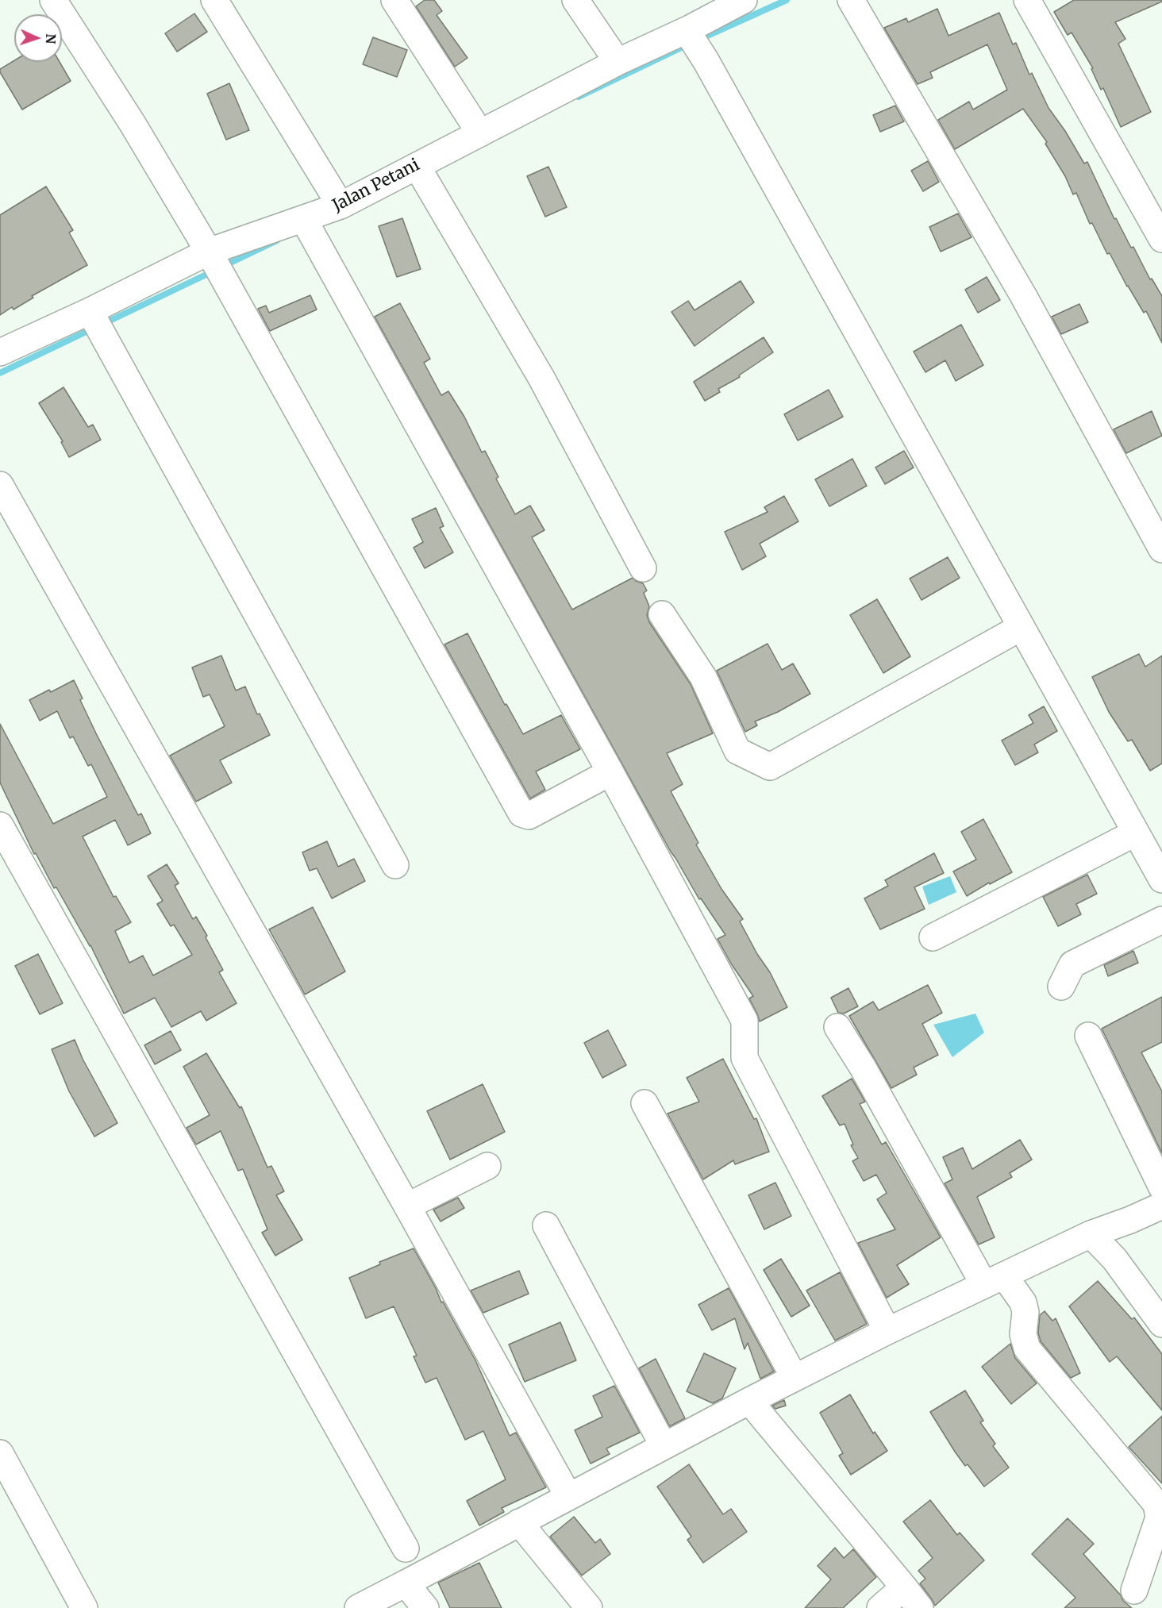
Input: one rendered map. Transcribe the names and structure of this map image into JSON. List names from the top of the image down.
{
  "streets": {
    "street": ["Jalan Petani"]
  },
  "north": "right"
}
